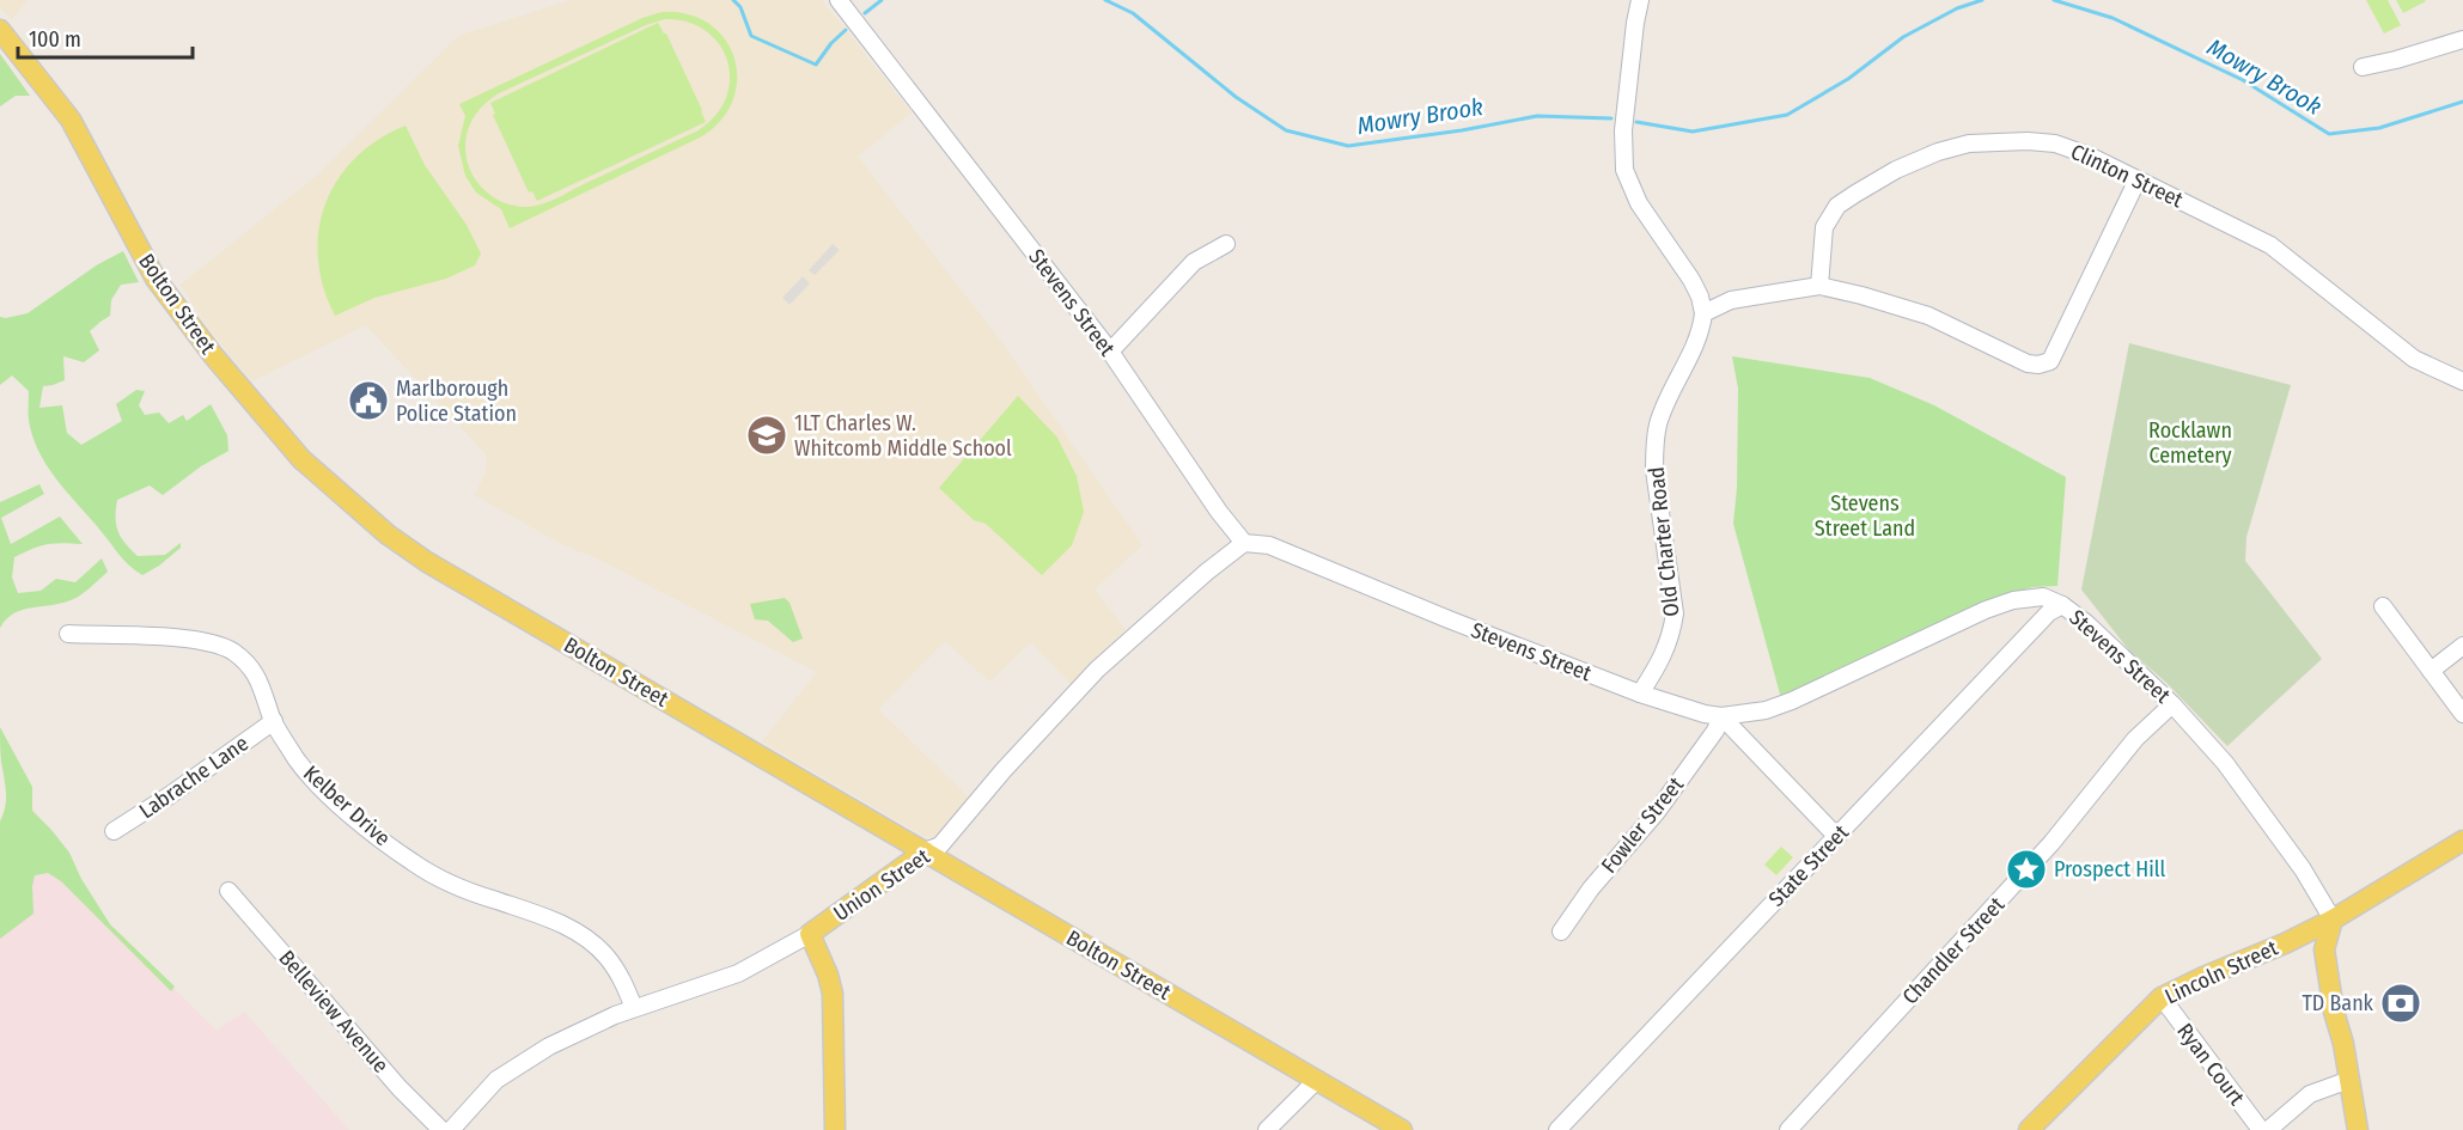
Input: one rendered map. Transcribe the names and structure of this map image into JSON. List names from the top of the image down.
{
  "streets": {
    "main road": ["Bolton Street", "Union Street", "Lincoln Street"],
    "street": [
      "Clinton Street",
      "Stevens Street",
      "Old Charter Road",
      "Labrache Lane",
      "Kelber Drive",
      "Fowler Street",
      "State Street",
      "Chandler Street",
      "Belleview Avenue",
      "Ryan Court"
    ]
  },
  "crossings": [
    ["Stevens Street", "Old Charter Road"],
    ["Stevens Street", "Fowler Street"],
    ["Stevens Street", "State Street"],
    ["Stevens Street", "Union Street"],
    ["Stevens Street", "Chandler Street"],
    ["Stevens Street", "Lincoln Street"],
    ["Bolton Street", "Union Street"],
    ["Labrache Lane", "Kelber Drive"],
    ["Kelber Drive", "Union Street"],
    ["Lincoln Street", "Ryan Court"]
  ],
  "water": ["Mowry Brook"],
  "parks": ["Rocklawn Cemetery", "Stevens Street Land"],
  "places": {
    "public building": ["Marlborough Police Station"],
    "school or university": ["1LT Charles W. Whitcomb Middle School"],
    "place": ["Prospect Hill"],
    "bank": ["TD Bank"]
  },
  "scale_bar": "100 m"
}
